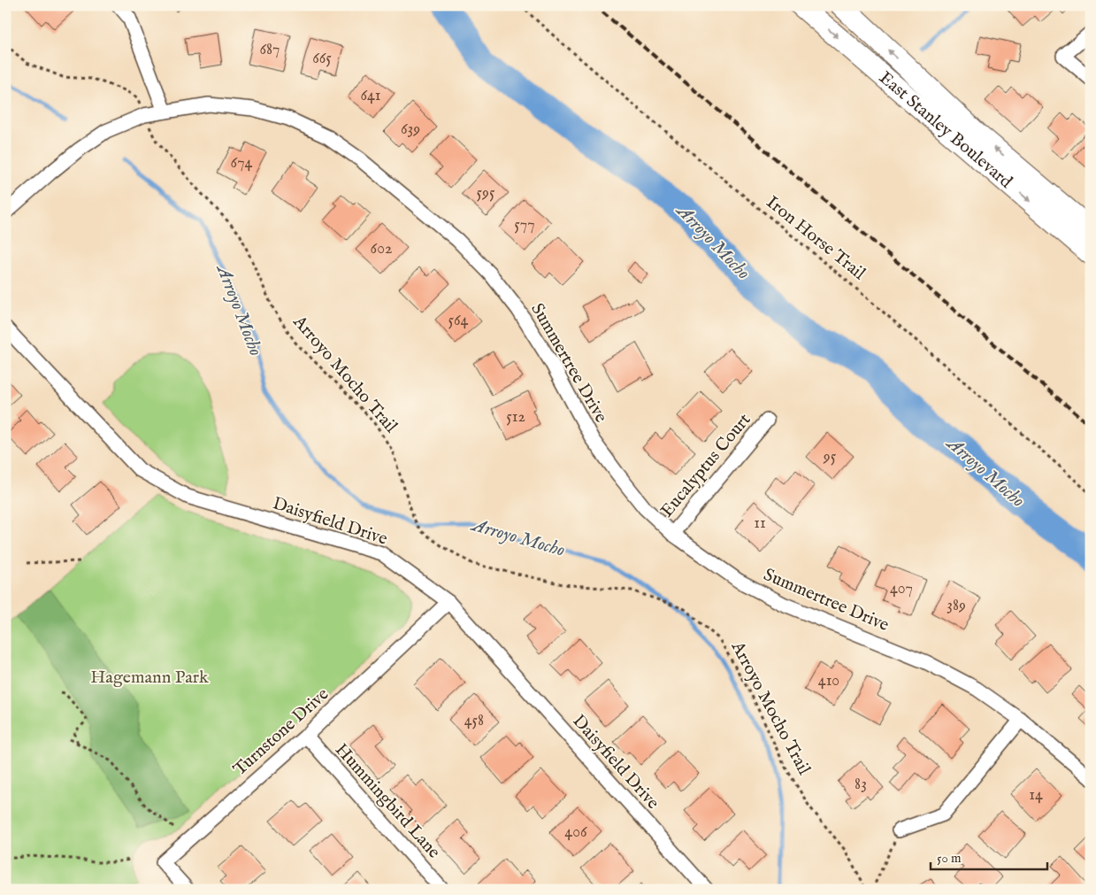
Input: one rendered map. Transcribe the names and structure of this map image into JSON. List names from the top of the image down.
{
  "streets": {
    "main road": ["East Stanley Boulevard"],
    "street": [
      "Summertree Drive",
      "Eucalyptus Court",
      "Daisyfield Drive",
      "Turnstone Drive",
      "Hummingbird Lane"
    ],
    "path": ["Iron Horse Trail", "Arroyo Mocho Trail"]
  },
  "crossings": [
    ["Summertree Drive", "Arroyo Mocho Trail"],
    ["Summertree Drive", "Eucalyptus Court"],
    ["Daisyfield Drive", "Turnstone Drive"],
    ["Turnstone Drive", "Hummingbird Lane"]
  ],
  "water": ["Arroyo Mocho"],
  "parks": ["Hagemann Park"],
  "house_numbers": [
    "687",
    "665",
    "641",
    "639",
    "674",
    "595",
    "577",
    "602",
    "564",
    "512",
    "95",
    "11",
    "407",
    "389",
    "410",
    "458",
    "83",
    "14",
    "406"
  ],
  "scale_bar": "50 m"
}
